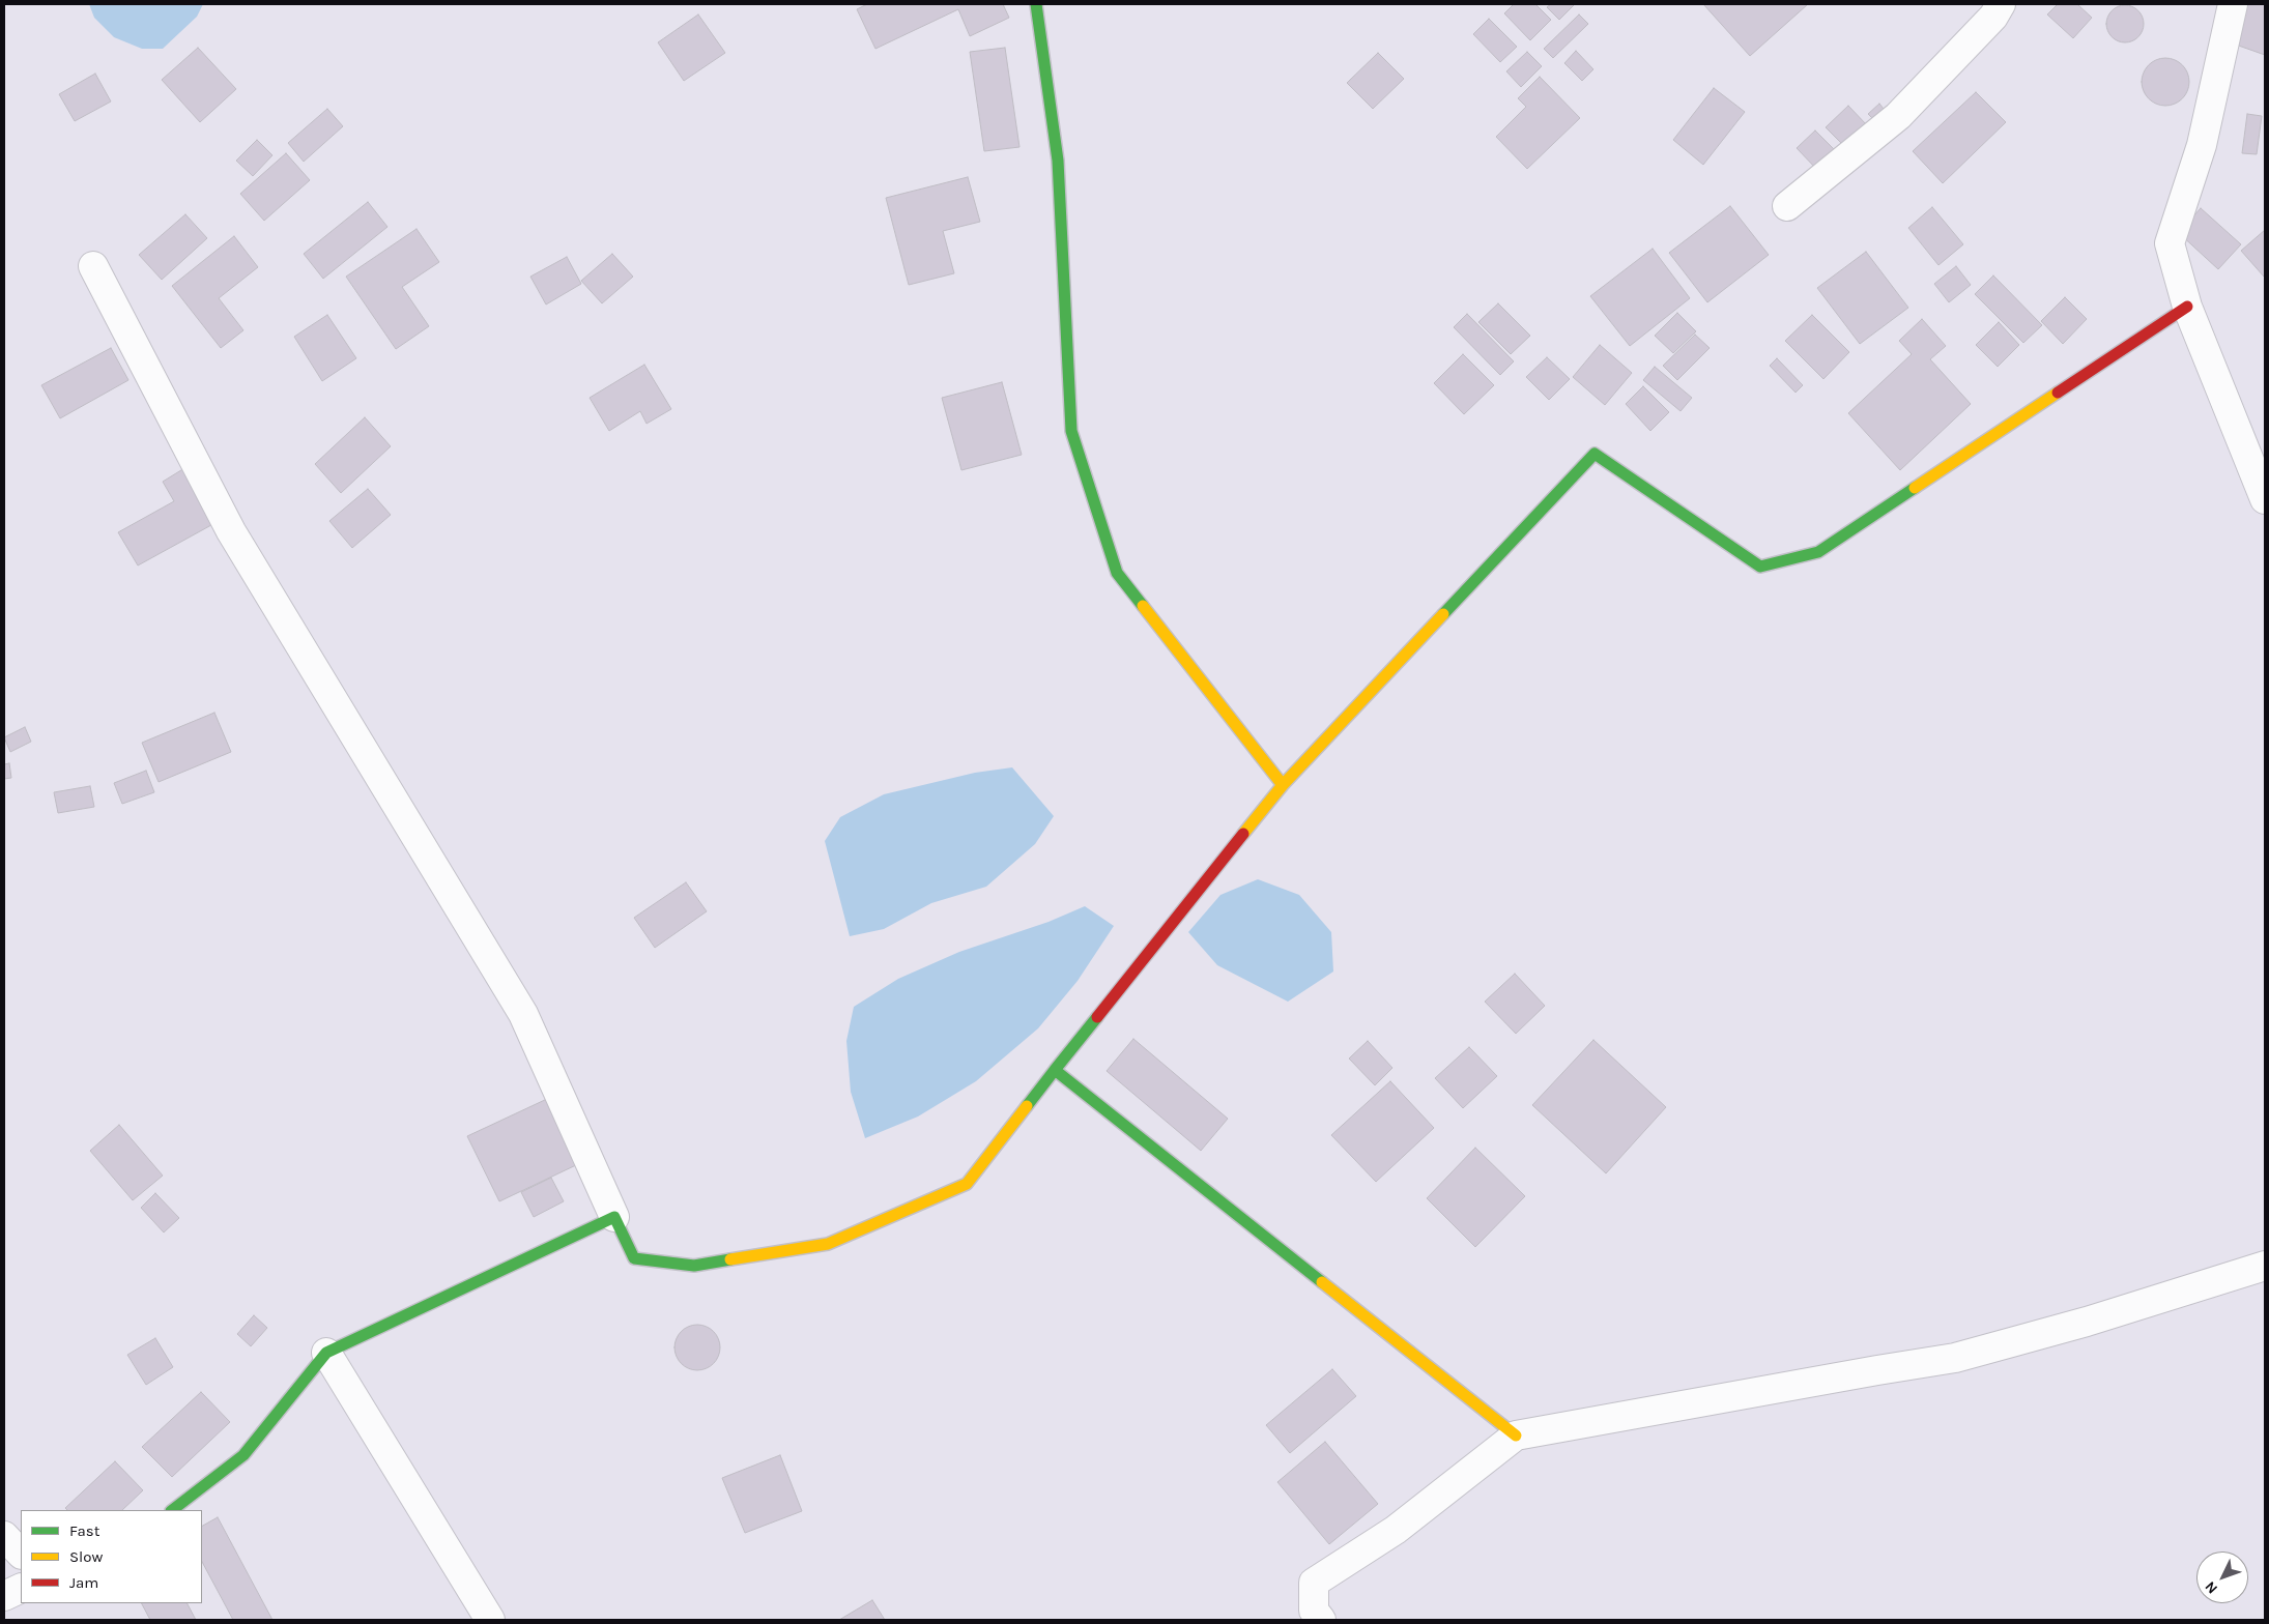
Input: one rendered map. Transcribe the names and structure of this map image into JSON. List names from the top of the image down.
{
  "legend": ["Fast", "Slow", "Jam"],
  "north": "bottom left"
}
